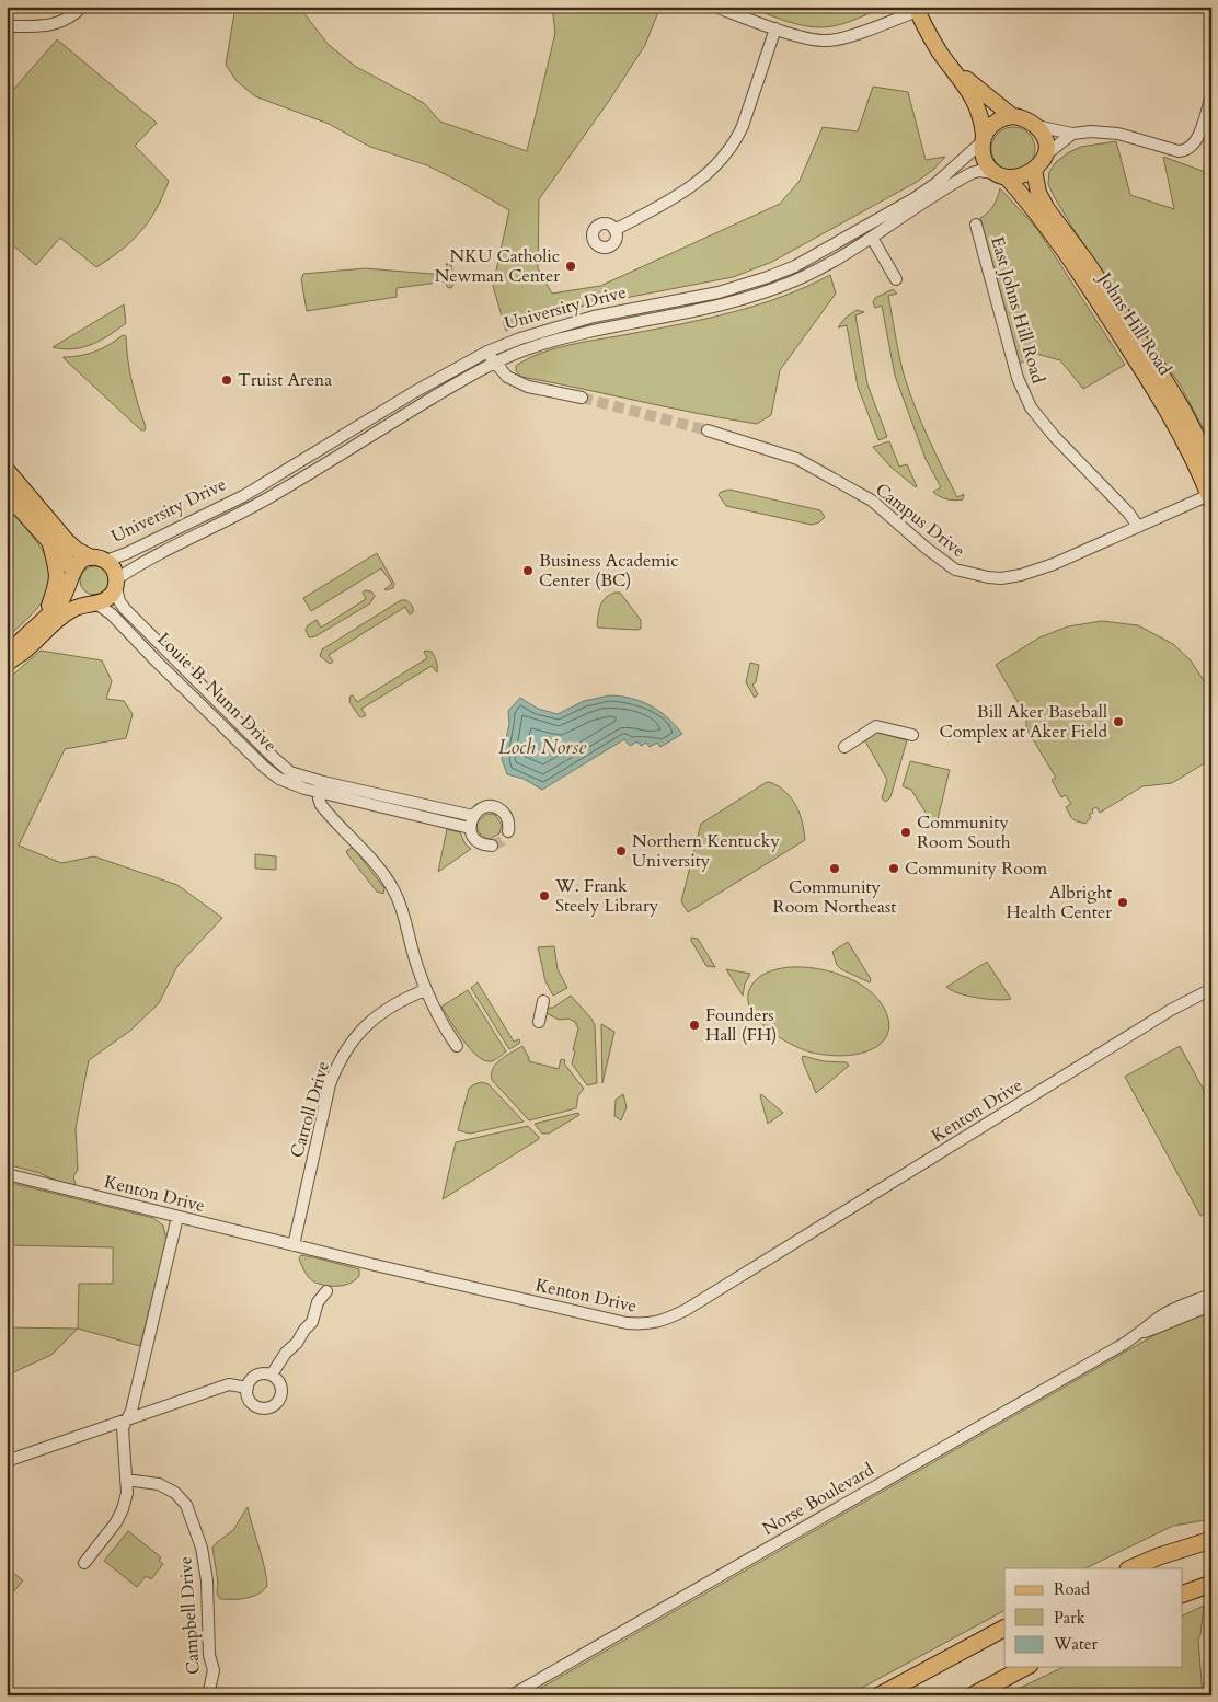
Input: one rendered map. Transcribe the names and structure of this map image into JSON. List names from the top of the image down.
{
  "streets": {
    "main road": ["University Drive", "Johns Hill Road"],
    "street": [
      "East Johns Hill Road",
      "Campus Drive",
      "Louie B. Nunn Drive",
      "Carroll Drive",
      "Kenton Drive",
      "Norse Boulevard",
      "Campbell Drive"
    ]
  },
  "crossings": [
    ["University Drive", "Johns Hill Road"],
    ["University Drive", "Louie B. Nunn Drive"],
    ["East Johns Hill Road", "Campus Drive"],
    ["Johns Hill Road", "Campus Drive"],
    ["Carroll Drive", "Kenton Drive"]
  ],
  "water": ["Loch Norse"],
  "places": [
    "NKU Catholic Newman Center",
    "Truist Arena",
    "Business Academic Center (BC)",
    "Bill Aker Baseball Complex at Aker Field",
    "Community Room South",
    "Northern Kentucky University",
    "Community Room Northeast",
    "Community Room",
    "W. Frank Steely Library",
    "Albright Health Center",
    "Founders Hall (FH)"
  ],
  "legend": ["Road", "Park", "Water"]
}
